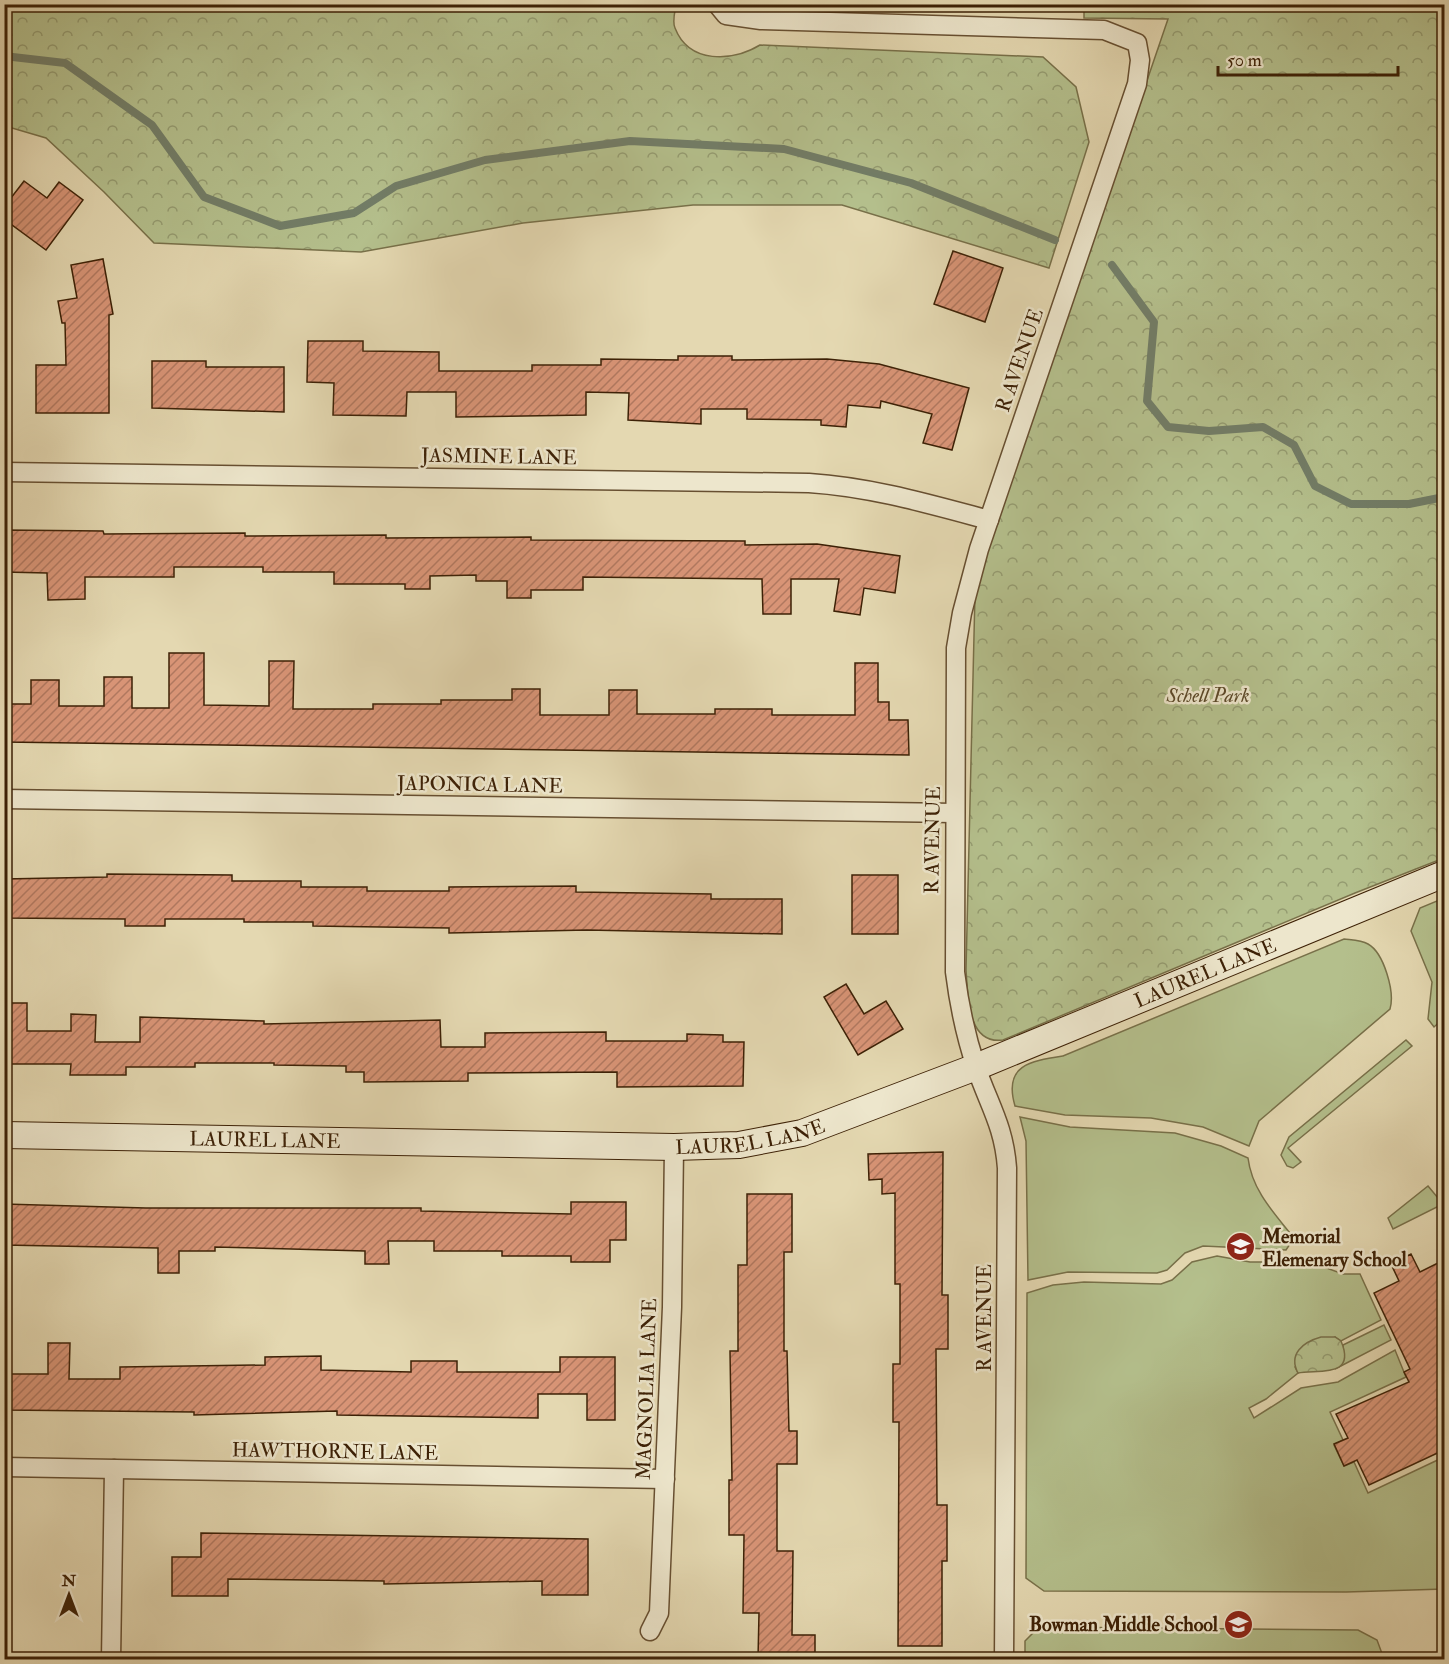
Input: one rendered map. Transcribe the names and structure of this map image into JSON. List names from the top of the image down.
{
  "streets": {
    "street": [
      "R AVENUE",
      "JASMINE LANE",
      "JAPONICA LANE",
      "LAUREL LANE",
      "MAGNOLIA LANE",
      "HAWTHORNE LANE"
    ]
  },
  "crossings": [
    ["R AVENUE", "JASMINE LANE"],
    ["R AVENUE", "JAPONICA LANE"],
    ["R AVENUE", "LAUREL LANE"],
    ["LAUREL LANE", "MAGNOLIA LANE"],
    ["MAGNOLIA LANE", "HAWTHORNE LANE"]
  ],
  "parks": ["Schell Park"],
  "places": {
    "school or university": ["Memorial Elemenary School", "Bowman Middle School"]
  },
  "scale_bar": "50 m",
  "north": "top"
}
